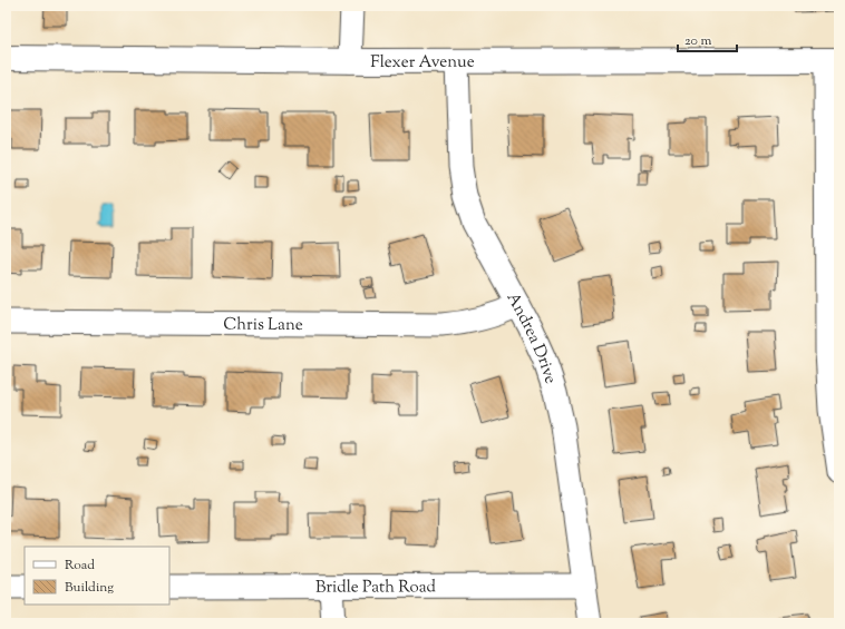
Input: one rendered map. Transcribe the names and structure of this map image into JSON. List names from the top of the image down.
{
  "streets": {
    "street": [
      "Flexer Avenue",
      "Chris Lane",
      "Andrea Drive",
      "Bridle Path Road"
    ]
  },
  "crossings": [
    ["Flexer Avenue", "Andrea Drive"],
    ["Chris Lane", "Andrea Drive"],
    ["Andrea Drive", "Bridle Path Road"]
  ],
  "legend": ["Road", "Building"],
  "scale_bar": "20 m"
}
